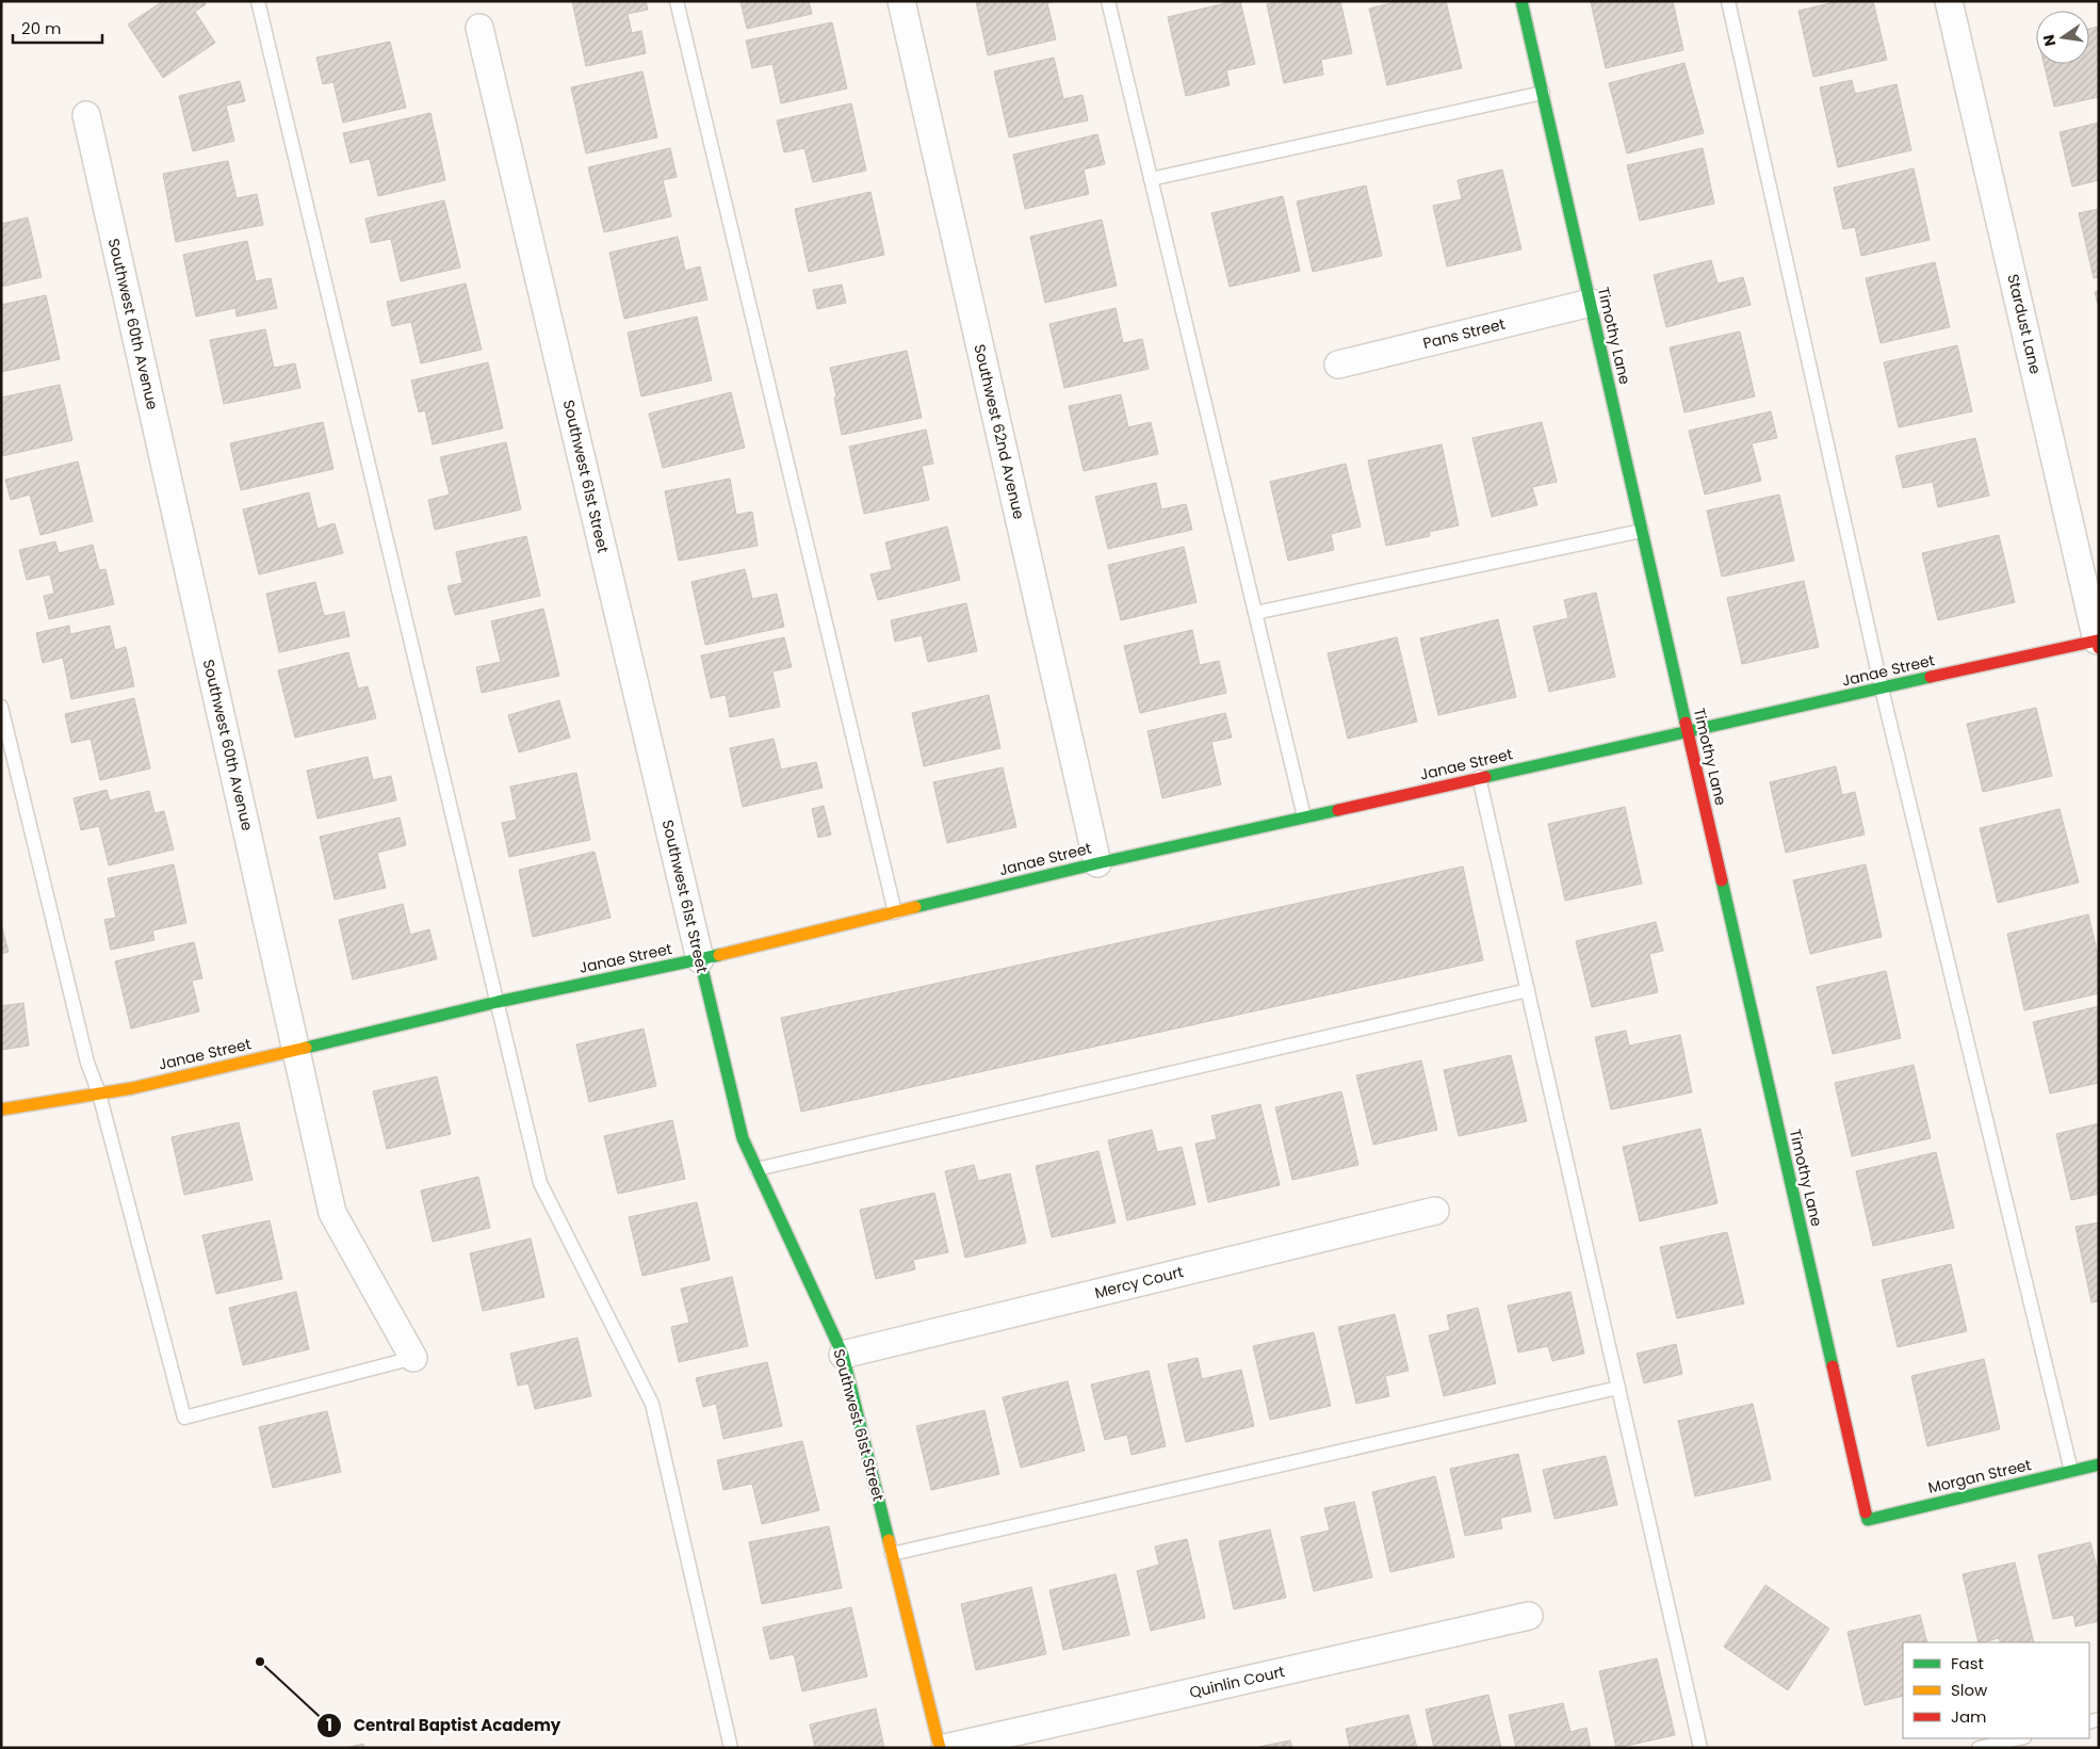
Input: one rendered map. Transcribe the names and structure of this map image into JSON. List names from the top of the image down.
{
  "streets": {
    "street": [
      "Southwest 60th Avenue",
      "Stardust Lane",
      "Pans Street",
      "Timothy Lane",
      "Southwest 62nd Avenue",
      "Southwest 61st Street",
      "Janae Street",
      "Mercy Court",
      "Morgan Street",
      "Quinlin Court"
    ]
  },
  "crossings": [
    ["Southwest 60th Avenue", "Janae Street"],
    ["Stardust Lane", "Janae Street"],
    ["Pans Street", "Timothy Lane"],
    ["Timothy Lane", "Janae Street"],
    ["Timothy Lane", "Morgan Street"],
    ["Southwest 62nd Avenue", "Janae Street"],
    ["Southwest 61st Street", "Janae Street"],
    ["Southwest 61st Street", "Mercy Court"]
  ],
  "places": ["Central Baptist Academy"],
  "legend": ["Fast", "Slow", "Jam"],
  "scale_bar": "20 m",
  "north": "left"
}
